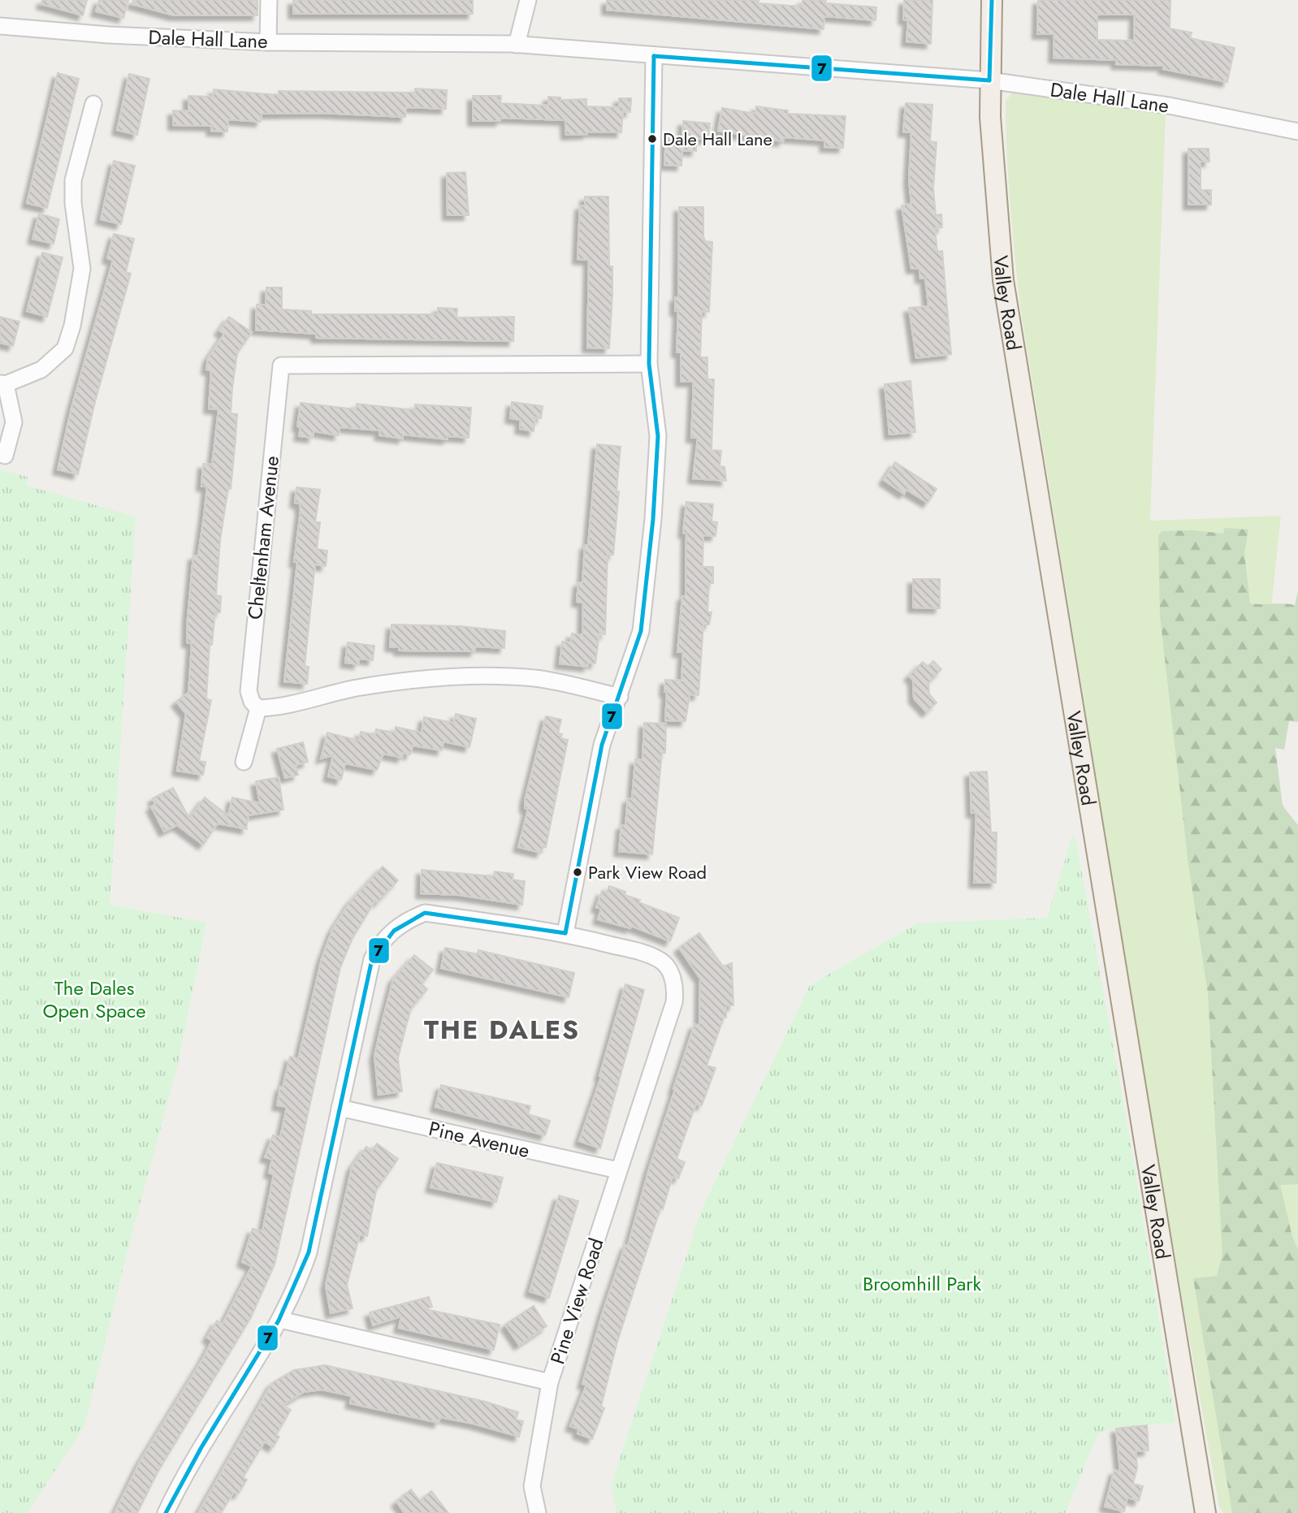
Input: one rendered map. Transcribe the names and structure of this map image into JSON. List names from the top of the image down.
{
  "streets": {
    "main road": ["Valley Road"],
    "street": [
      "Dale Hall Lane",
      "Cheltenham Avenue",
      "Pine Avenue",
      "Pine View Road"
    ]
  },
  "crossings": [
    ["Dale Hall Lane", "Valley Road"],
    ["Pine Avenue", "Pine View Road"]
  ],
  "districts": ["THE DALES"],
  "parks": ["The Dales Open Space", "Broomhill Park"],
  "places": ["Dale Hall Lane", "Park View Road"],
  "lines": ["transit line 7"]
}
